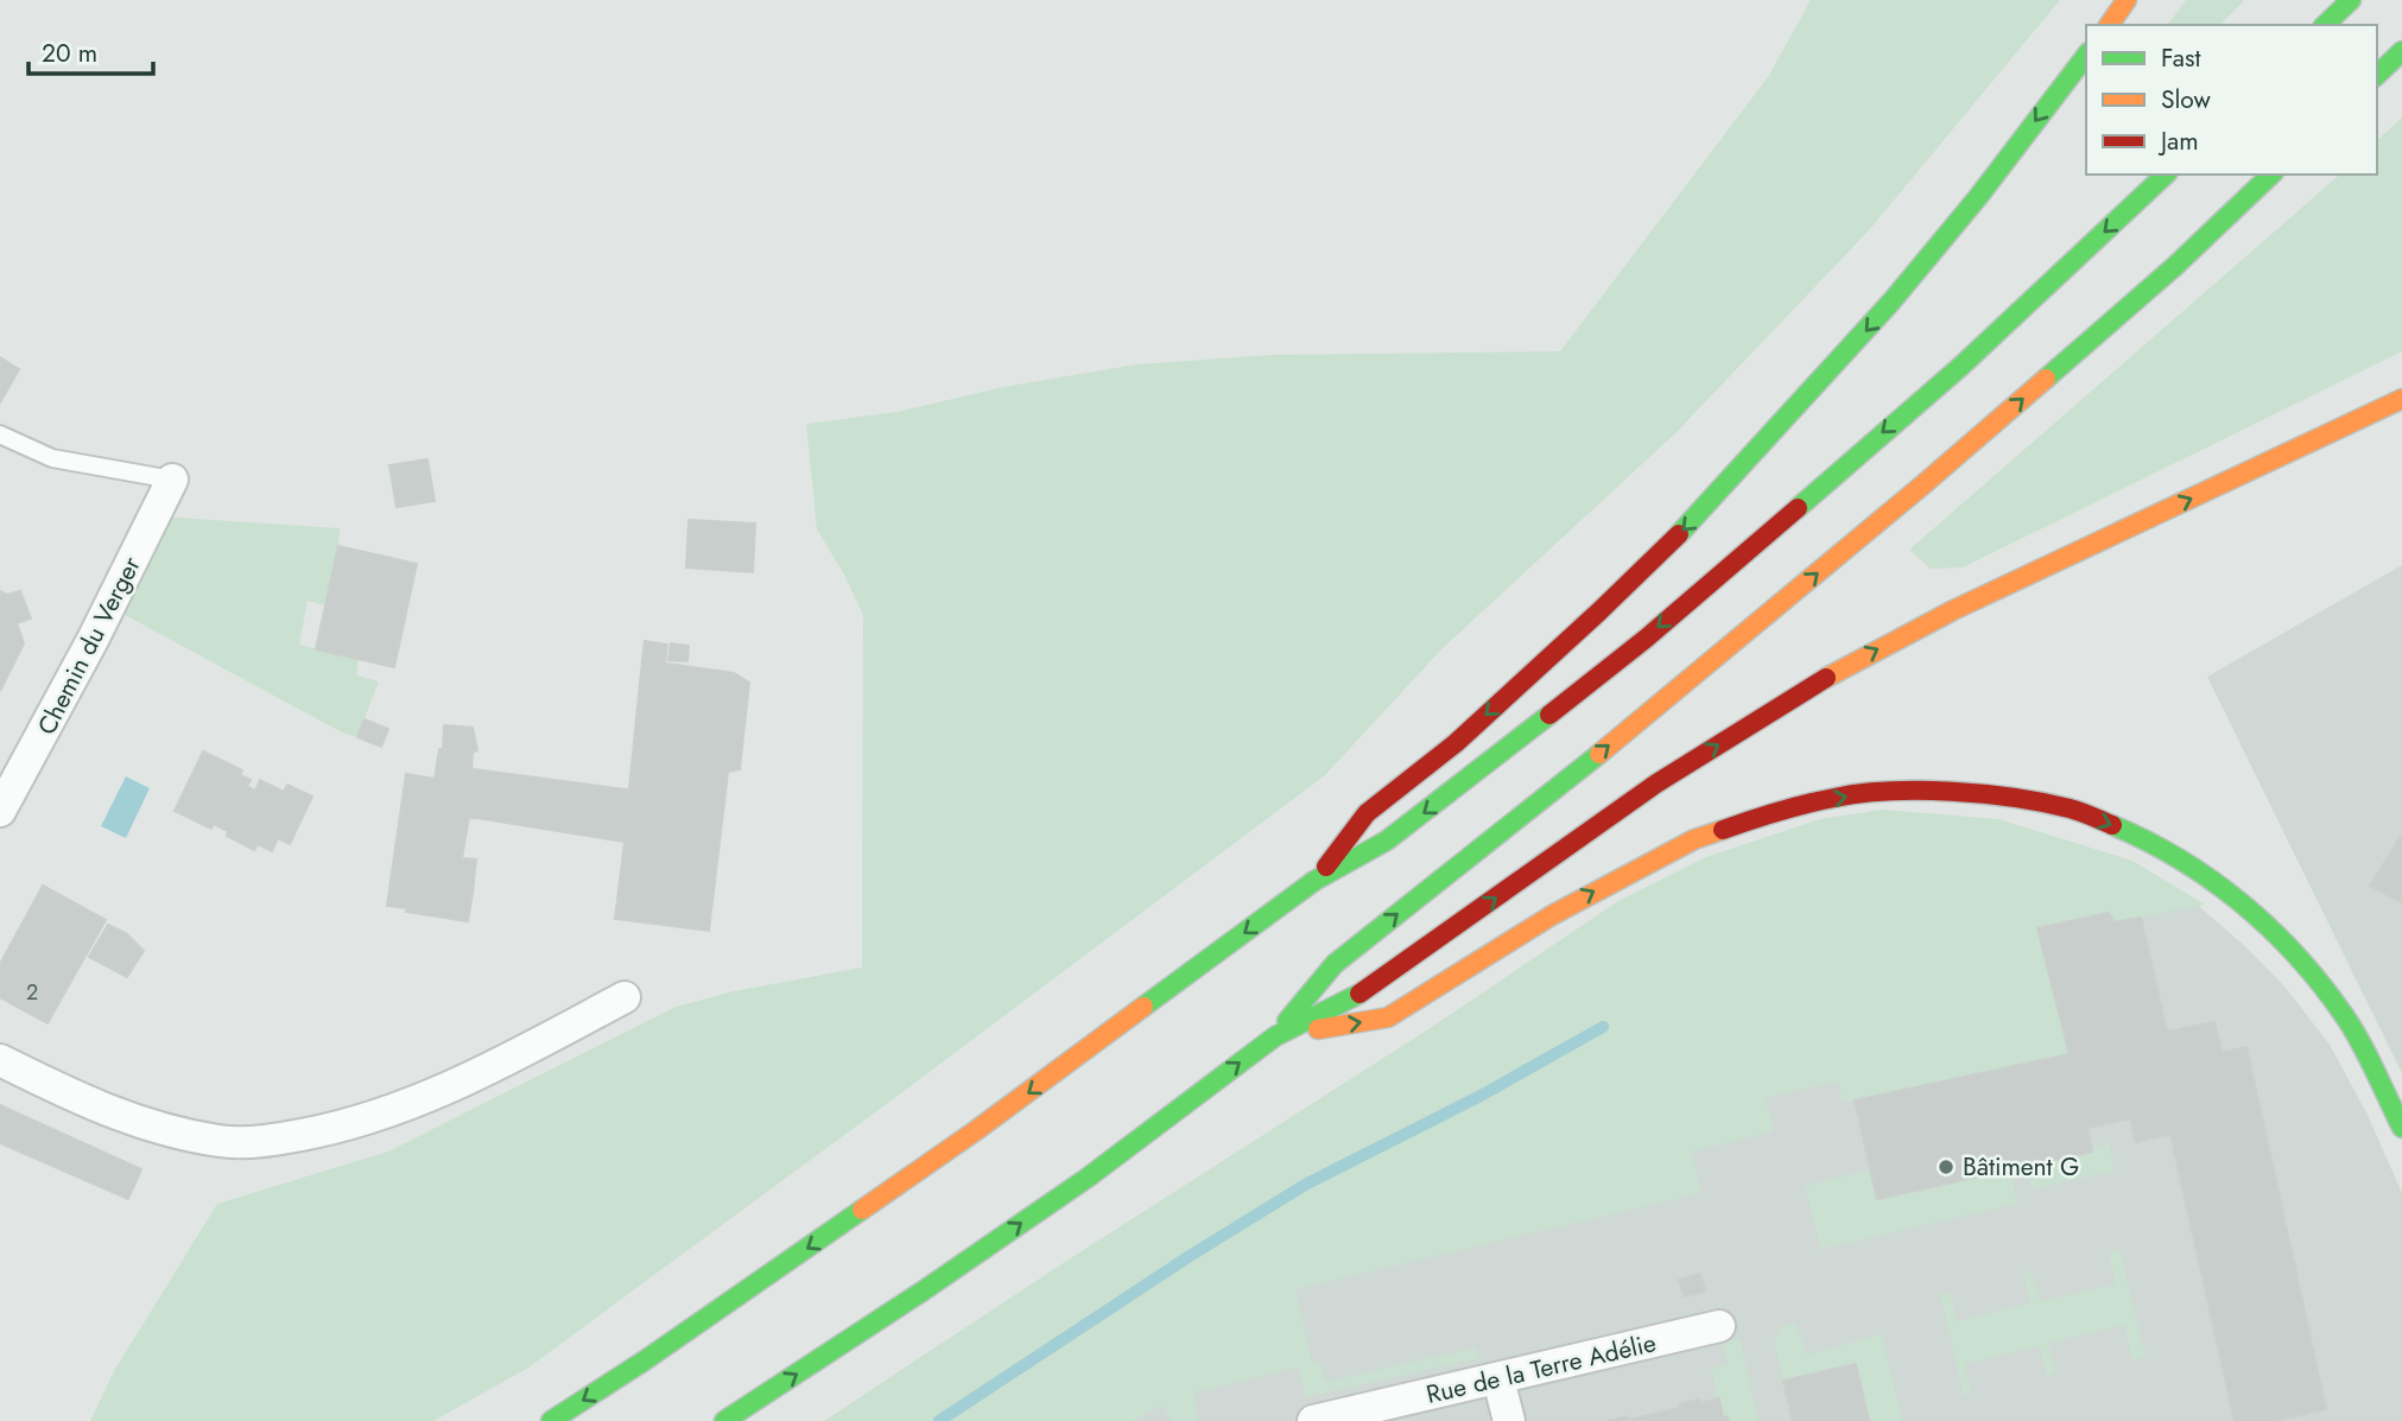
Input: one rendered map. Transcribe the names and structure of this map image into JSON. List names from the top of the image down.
{
  "streets": {
    "street": ["Chemin du Verger", "Rue de la Terre Adélie"]
  },
  "places": ["Bâtiment G"],
  "house_numbers": ["2"],
  "legend": ["Fast", "Slow", "Jam"],
  "scale_bar": "20 m"
}
